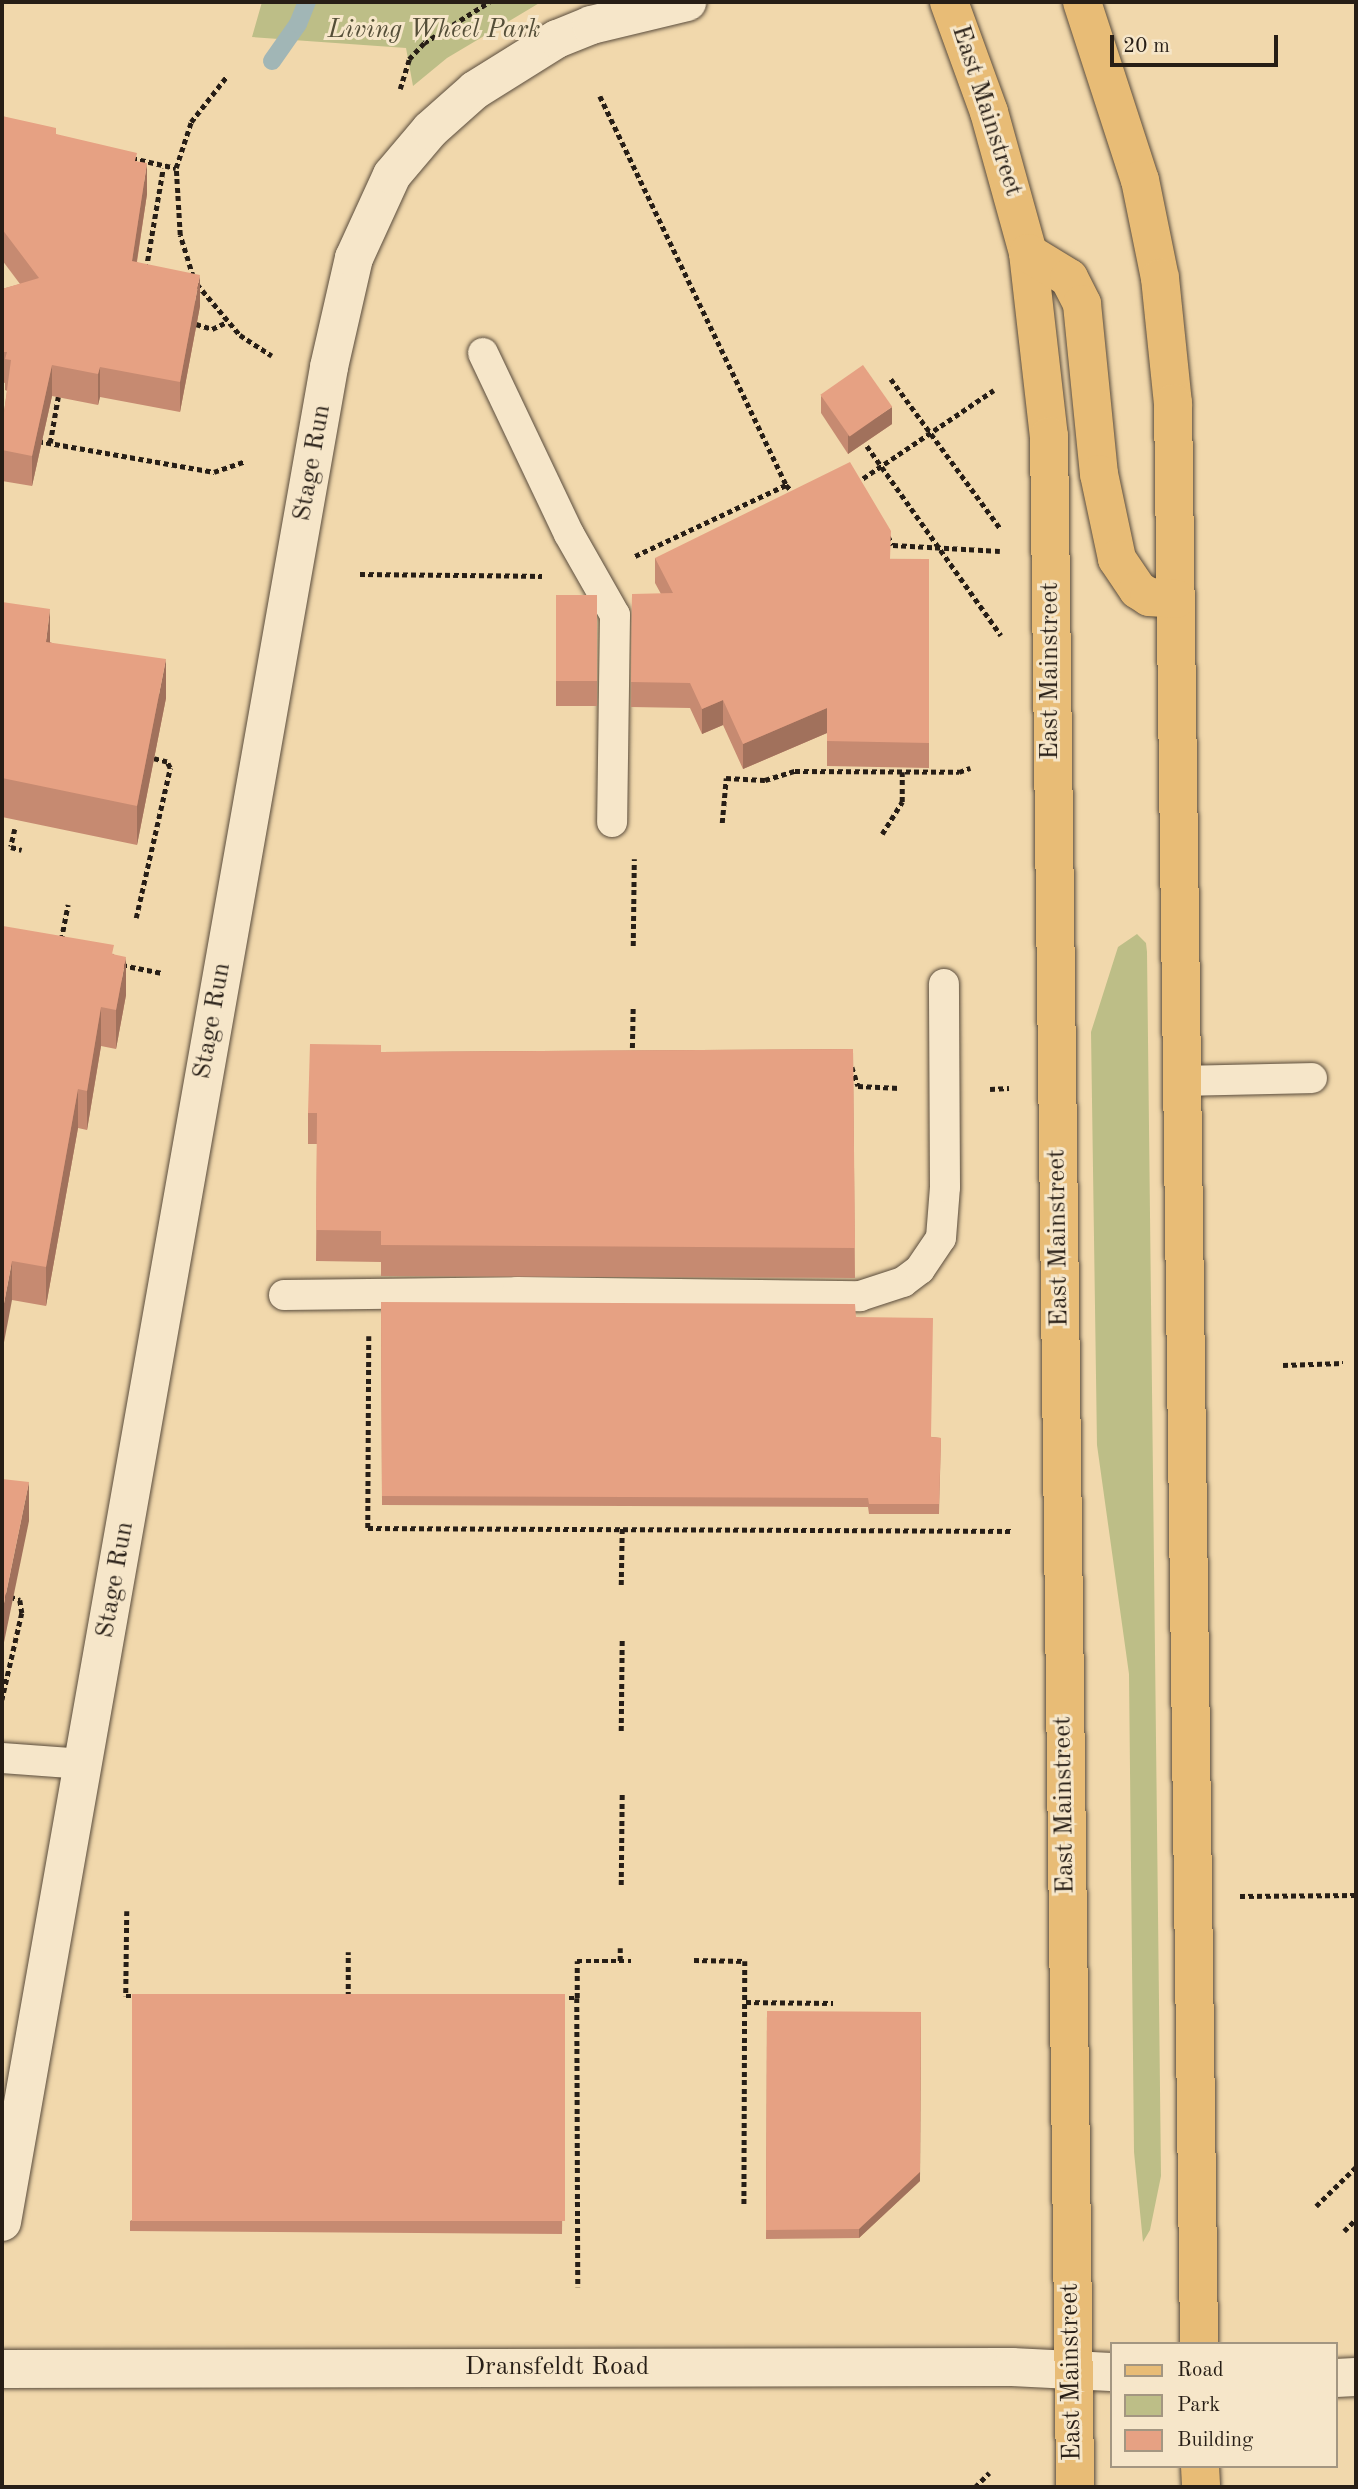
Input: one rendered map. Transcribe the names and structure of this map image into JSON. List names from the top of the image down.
{
  "streets": {
    "main road": ["East Mainstreet"],
    "street": ["Stage Run", "Dransfeldt Road"]
  },
  "crossings": [
    ["East Mainstreet", "Dransfeldt Road"]
  ],
  "parks": ["Living Wheel Park"],
  "legend": ["Road", "Park", "Building"],
  "scale_bar": "20 m"
}
